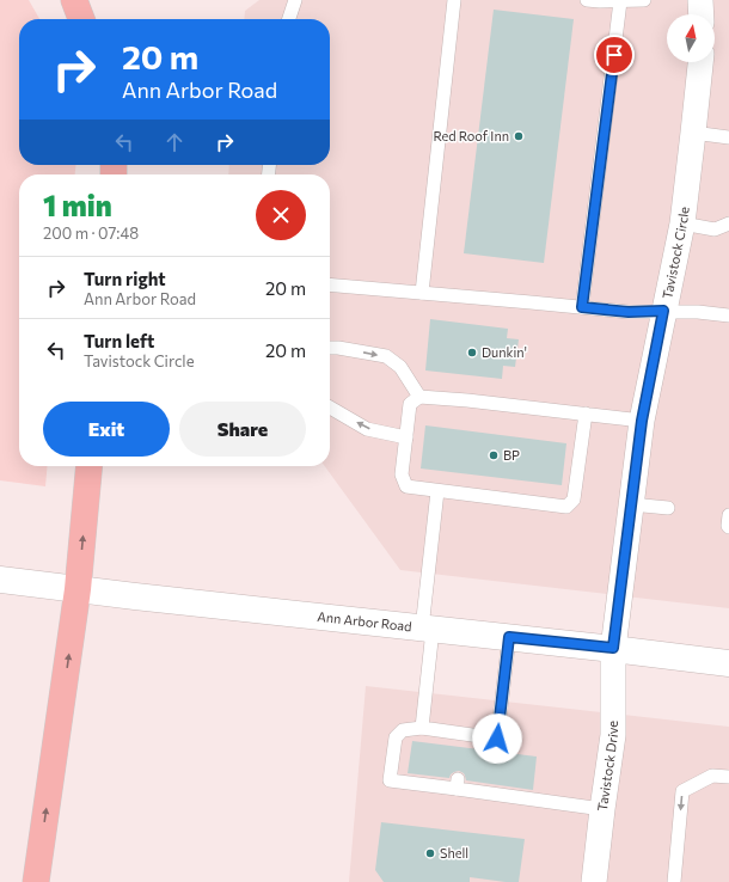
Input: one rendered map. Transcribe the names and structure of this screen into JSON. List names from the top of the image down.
{
  "streets": {
    "main road": ["Ann Arbor Road"],
    "street": ["Tavistock Circle", "Tavistock Drive"]
  },
  "crossings": [
    ["Tavistock Circle", "Ann Arbor Road"],
    ["Tavistock Circle", "Tavistock Drive"],
    ["Ann Arbor Road", "Tavistock Drive"]
  ],
  "places": [
    "Red Roof Inn",
    "Dunkin'",
    "BP",
    "Shell"
  ],
  "north": "top",
  "page": {
    "turn": ["20 m", "Ann Arbor Road"],
    "heading": ["1 min", "200 m · 07:48"],
    "list": [
      {
        "name": "Turn right",
        "note": "Ann Arbor Road",
        "value": "20 m"
      },
      {
        "name": "Turn left",
        "note": "Tavistock Circle",
        "value": "20 m"
      }
    ],
    "buttons": ["Exit", "Share"]
  }
}
